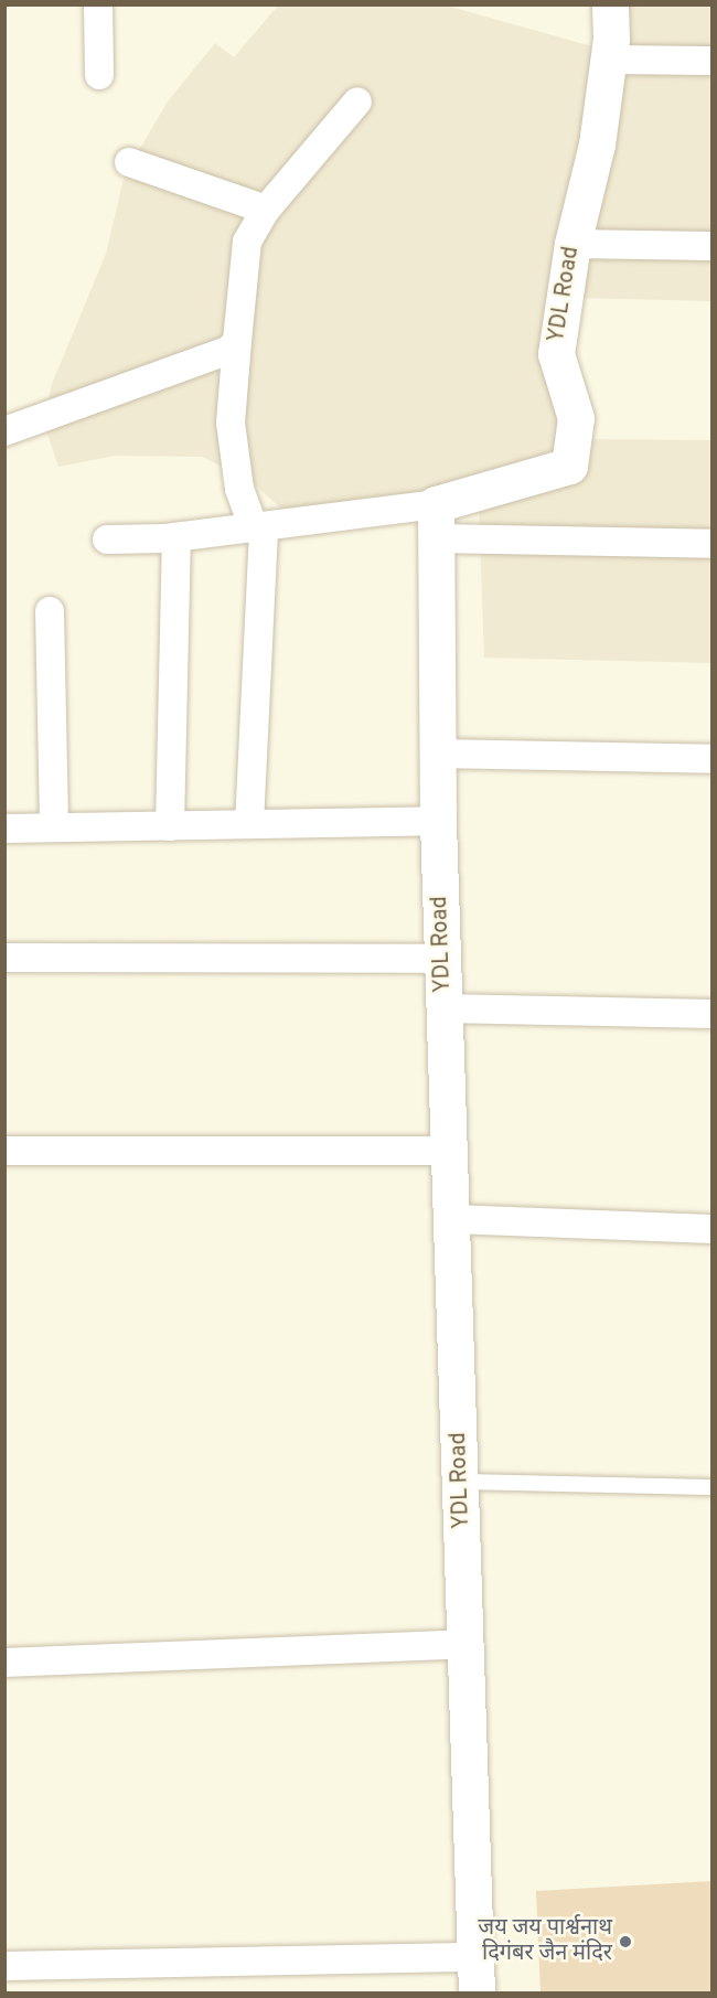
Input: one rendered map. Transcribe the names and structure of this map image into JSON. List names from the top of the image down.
{
  "streets": {
    "street": ["YDL Road"]
  },
  "places": ["जय जय पार्श्वनाथ दिगंबर जैन मंदिर"]
}
